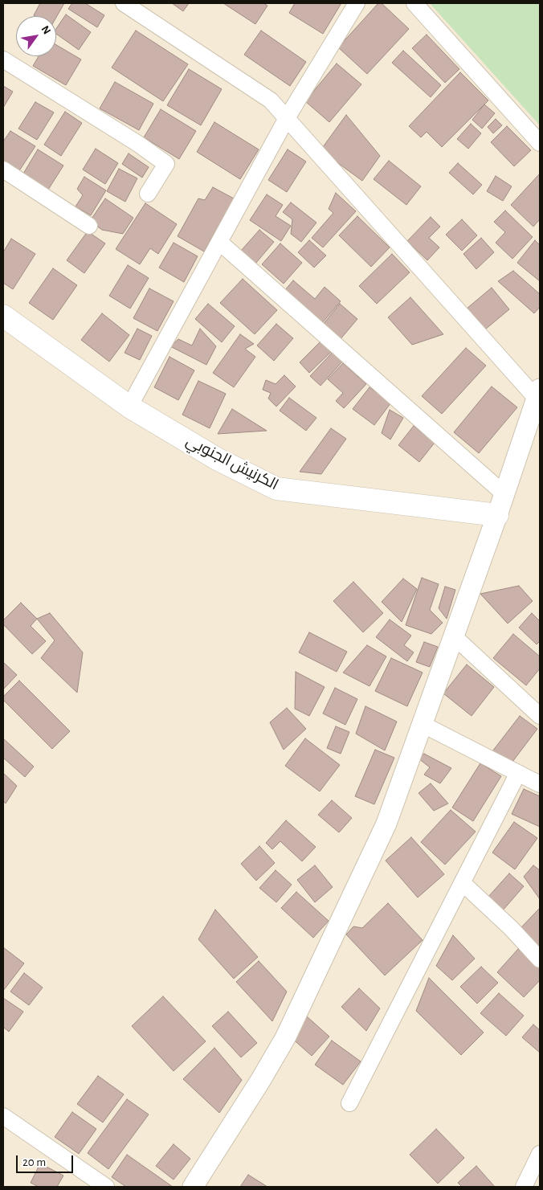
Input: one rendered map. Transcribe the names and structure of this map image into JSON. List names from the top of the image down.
{
  "streets": {
    "main road": ["الكرنيش الجنوبي"]
  },
  "scale_bar": "20 m",
  "north": "top right"
}
